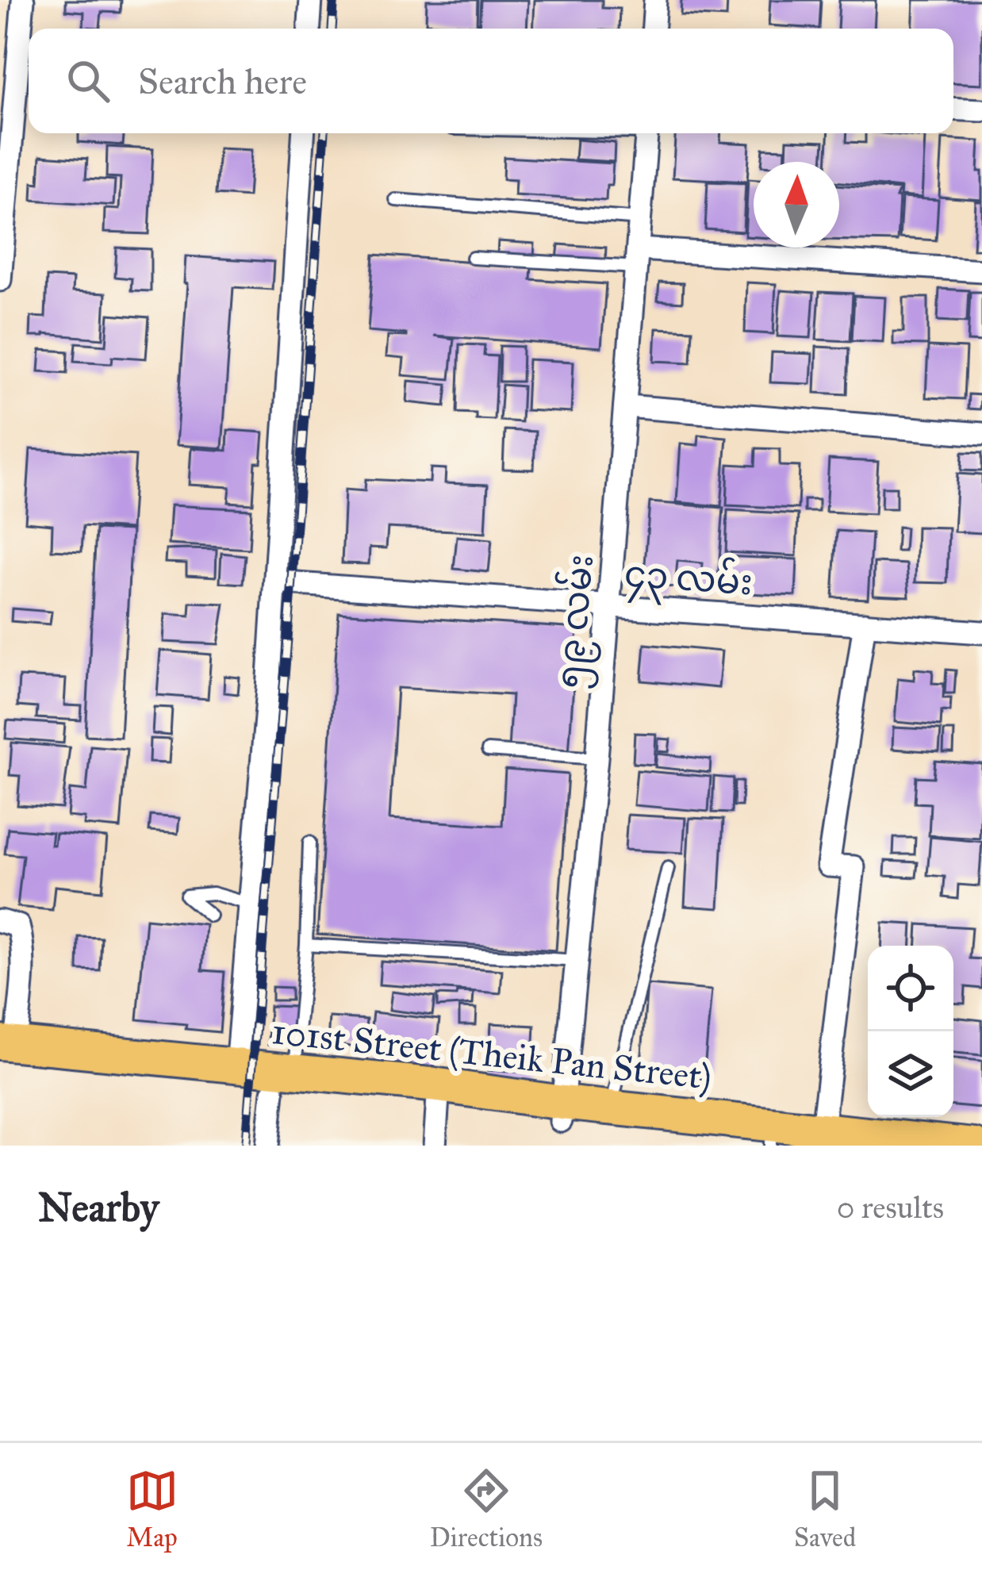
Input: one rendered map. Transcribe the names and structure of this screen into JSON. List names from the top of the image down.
{
  "streets": {
    "main road": ["101st Street (Theik Pan Street)"],
    "street": ["၄၃ လမ်း", "၅၉ လမ်း"]
  },
  "crossings": [
    ["၄၃ လမ်း", "၅၉ လမ်း"],
    ["၅၉ လမ်း", "101st Street (Theik Pan Street)"]
  ],
  "north": "top",
  "page": {
    "search": "Search here",
    "heading": ["Nearby", "0 results"],
    "nav": ["Map", "Directions", "Saved"]
  }
}
